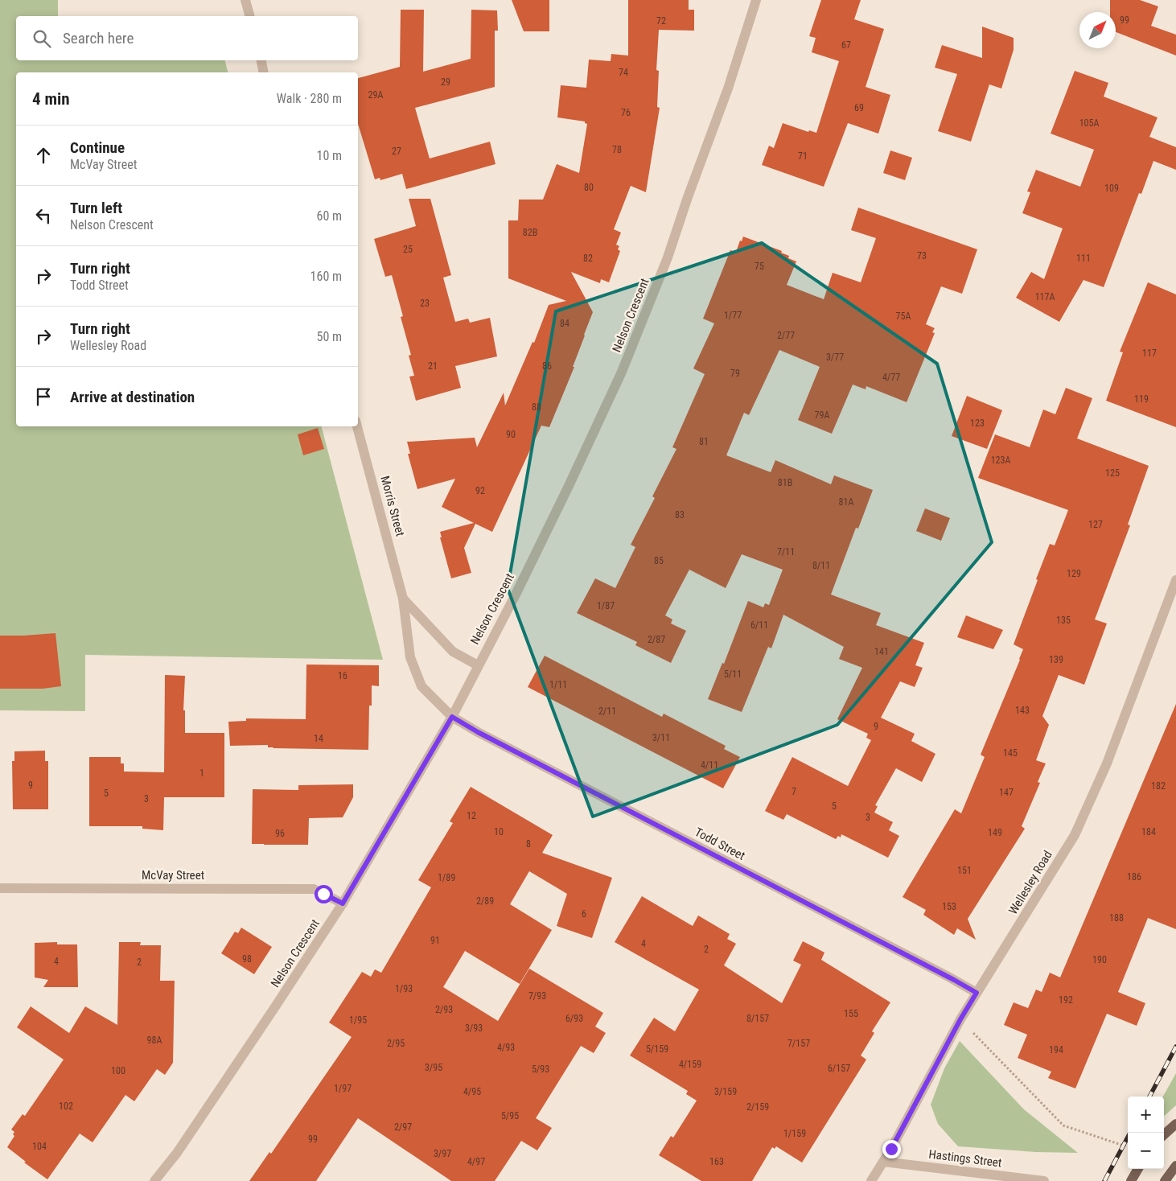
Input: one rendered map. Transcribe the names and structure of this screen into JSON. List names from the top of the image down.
{
  "streets": {
    "street": [
      "Nelson Crescent",
      "Morris Street",
      "Todd Street",
      "McVay Street",
      "Wellesley Road",
      "Hastings Street"
    ]
  },
  "crossings": [
    ["Nelson Crescent", "Morris Street"],
    ["Nelson Crescent", "Todd Street"],
    ["Nelson Crescent", "McVay Street"],
    ["Morris Street", "Todd Street"],
    ["Todd Street", "Wellesley Road"],
    ["Wellesley Road", "Hastings Street"]
  ],
  "house_numbers": [
    "99",
    "72",
    "67",
    "74",
    "29",
    "29A",
    "69",
    "76",
    "105A",
    "78",
    "27",
    "71",
    "80",
    "109",
    "82B",
    "25",
    "73",
    "82",
    "111",
    "75",
    "117A",
    "23",
    "1/77",
    "75A",
    "84",
    "2/77",
    "117",
    "3/77",
    "21",
    "86",
    "79",
    "4/77",
    "119",
    "88",
    "79A",
    "123",
    "90",
    "81",
    "123A",
    "125",
    "81B",
    "92",
    "81A",
    "83",
    "127",
    "7/11",
    "85",
    "8/11",
    "129",
    "1/87",
    "135",
    "6/11",
    "2/87",
    "141",
    "139",
    "5/11",
    "16",
    "1/11",
    "143",
    "2/11",
    "9",
    "3/11",
    "14",
    "145",
    "4/11",
    "1",
    "9",
    "182",
    "7",
    "147",
    "5",
    "3",
    "5",
    "12",
    "3",
    "10",
    "184",
    "149",
    "96",
    "8",
    "151",
    "186",
    "1/89",
    "2/89",
    "153",
    "6",
    "188",
    "91",
    "4",
    "2",
    "98",
    "190",
    "4",
    "2",
    "1/93",
    "7/93",
    "192",
    "2/93",
    "155",
    "6/93",
    "8/157",
    "1/95",
    "3/93",
    "98A",
    "2/95",
    "7/157",
    "4/93",
    "5/159",
    "194",
    "4/159",
    "3/95",
    "6/157",
    "5/93",
    "100",
    "1/97",
    "4/95",
    "3/159",
    "102",
    "2/159",
    "5/95",
    "2/97",
    "1/159",
    "99",
    "104",
    "3/97",
    "4/97",
    "163"
  ],
  "north": "top right",
  "page": {
    "search": "Search here",
    "heading": ["4 min", "Walk · 280 m"],
    "list": [
      ["Continue", "McVay Street", "10 m"],
      ["Turn left", "Nelson Crescent", "60 m"],
      ["Turn right", "Todd Street", "160 m"],
      ["Turn right", "Wellesley Road", "50 m"],
      "Arrive at destination"
    ],
    "map_buttons": ["+", "−"]
  }
}
